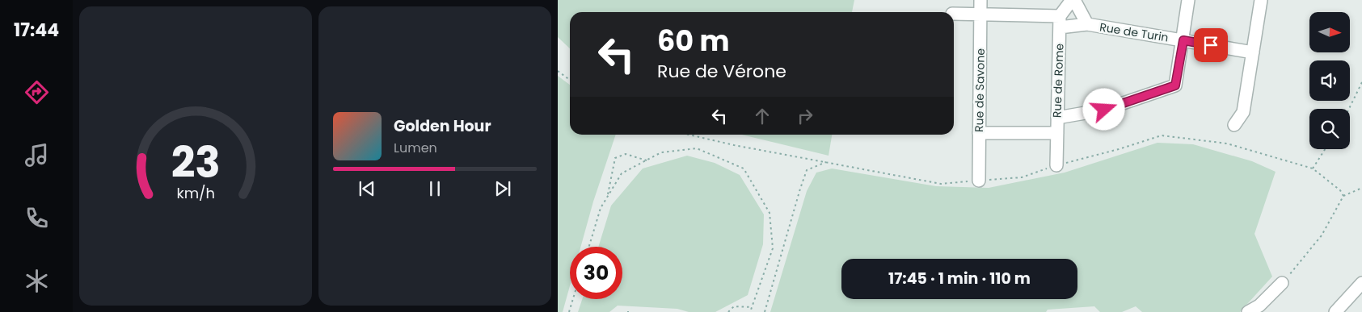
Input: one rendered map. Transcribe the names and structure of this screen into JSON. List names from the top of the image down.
{
  "streets": {
    "street": ["Rue de Turin", "Rue de Rome", "Rue de Savone"]
  },
  "crossings": [
    ["Rue de Turin", "Rue de Rome"],
    ["Rue de Turin", "Rue de Savone"]
  ],
  "north": "right",
  "page": {
    "tabs": "17:44",
    "turn": ["60 m", "Rue de Vérone"],
    "song": ["Golden Hour", "Lumen"],
    "limit": "30",
    "trip": "17:45 · 1 min · 110 m",
    "gauge": ["23", "km/h"]
  }
}
